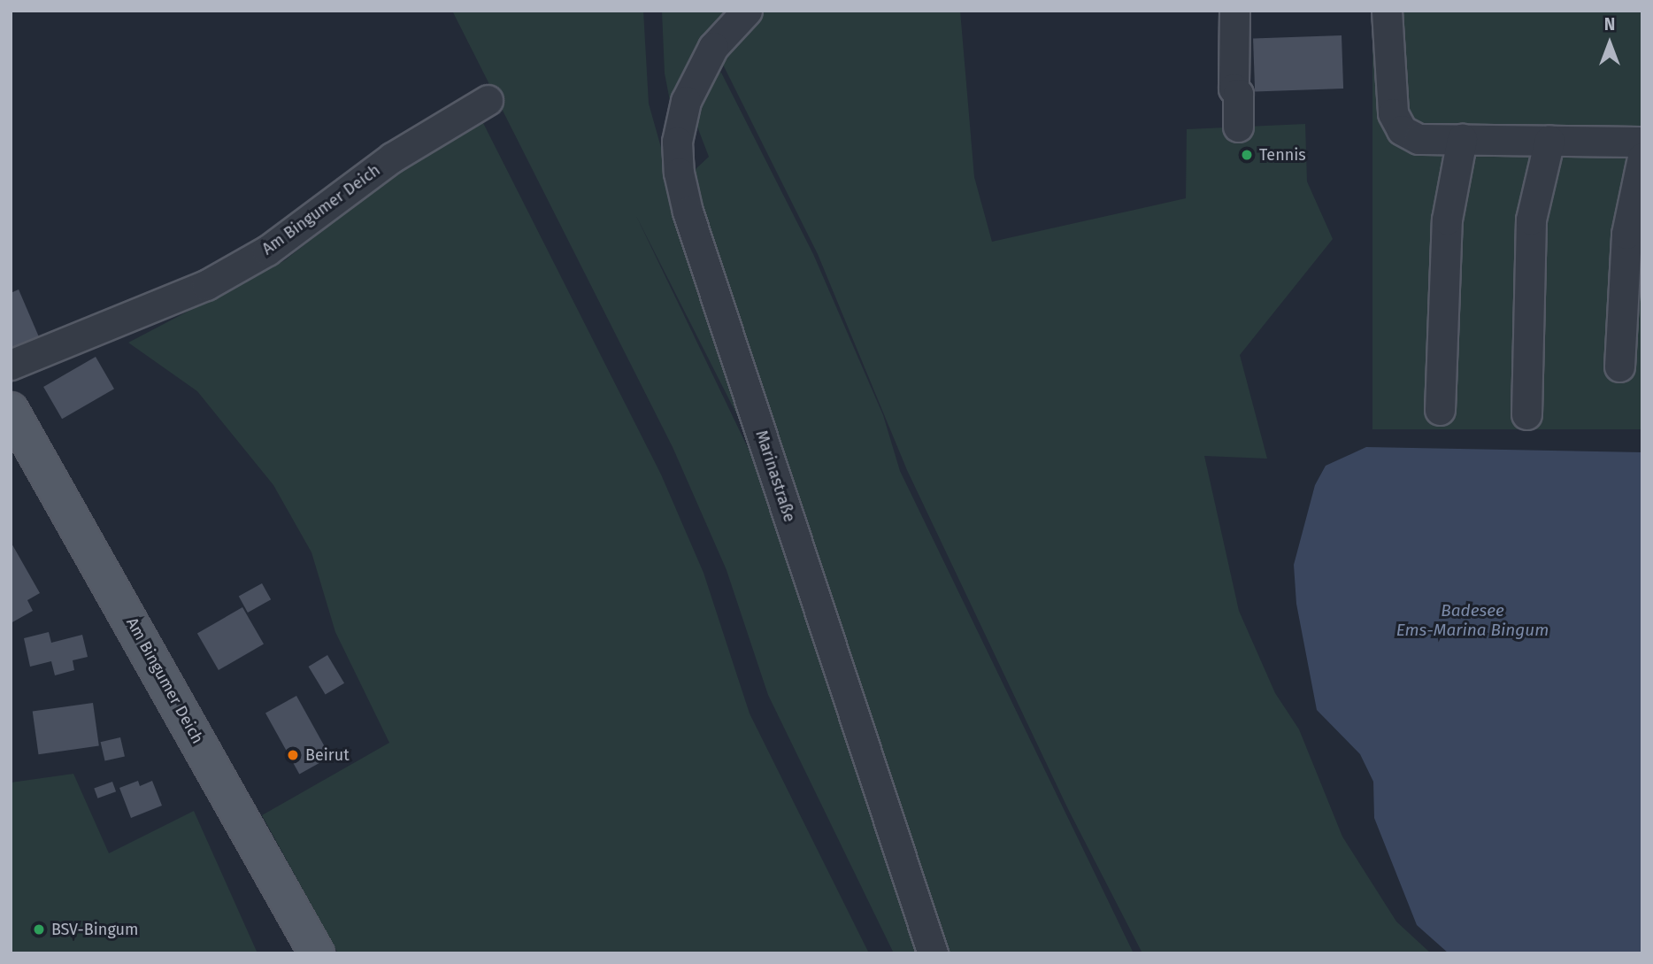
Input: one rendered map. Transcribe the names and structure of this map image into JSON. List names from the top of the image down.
{
  "streets": {
    "main road": ["Am Bingumer Deich"],
    "street": ["Marinastraße"]
  },
  "water": ["Badesee Ems-Marina Bingum"],
  "places": ["Tennis", "Beirut", "BSV-Bingum"],
  "north": "top"
}
